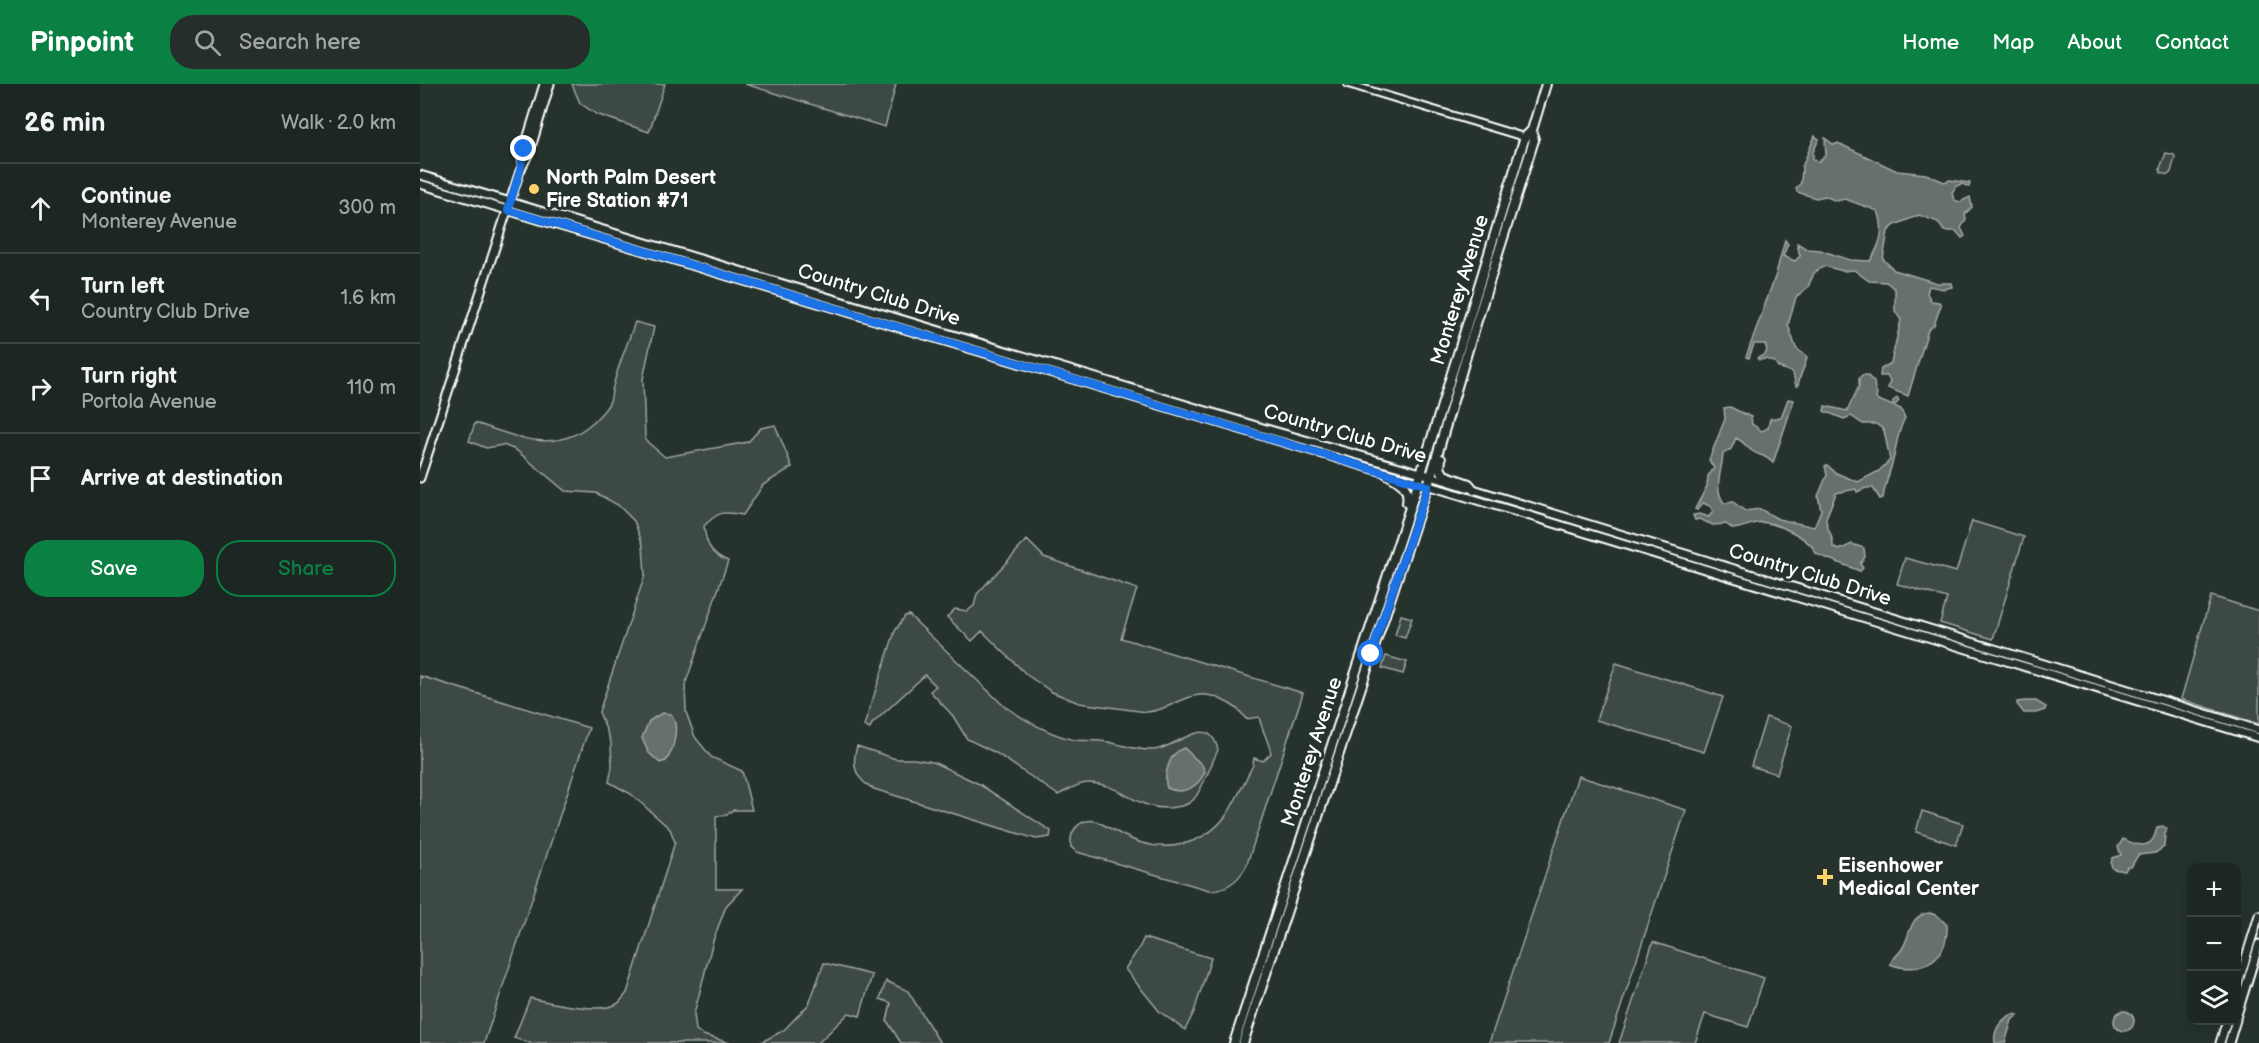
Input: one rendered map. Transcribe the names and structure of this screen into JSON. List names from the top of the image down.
{
  "streets": {
    "main road": ["Monterey Avenue", "Country Club Drive"]
  },
  "crossings": [
    ["Monterey Avenue", "Country Club Drive"]
  ],
  "places": {
    "other": ["North Palm Desert Fire Station #71"],
    "health": ["Eisenhower Medical Center"]
  },
  "page": {
    "header": "Pinpoint",
    "search": "Search here",
    "nav": [
      "Home",
      "Map",
      "About",
      "Contact"
    ],
    "heading": ["26 min", "Walk · 2.0 km"],
    "list": [
      ["Continue", "Monterey Avenue", "300 m"],
      ["Turn left", "Country Club Drive", "1.6 km"],
      ["Turn right", "Portola Avenue", "110 m"],
      "Arrive at destination"
    ],
    "buttons": ["Save", "Share"],
    "map_buttons": ["+", "−"]
  }
}
